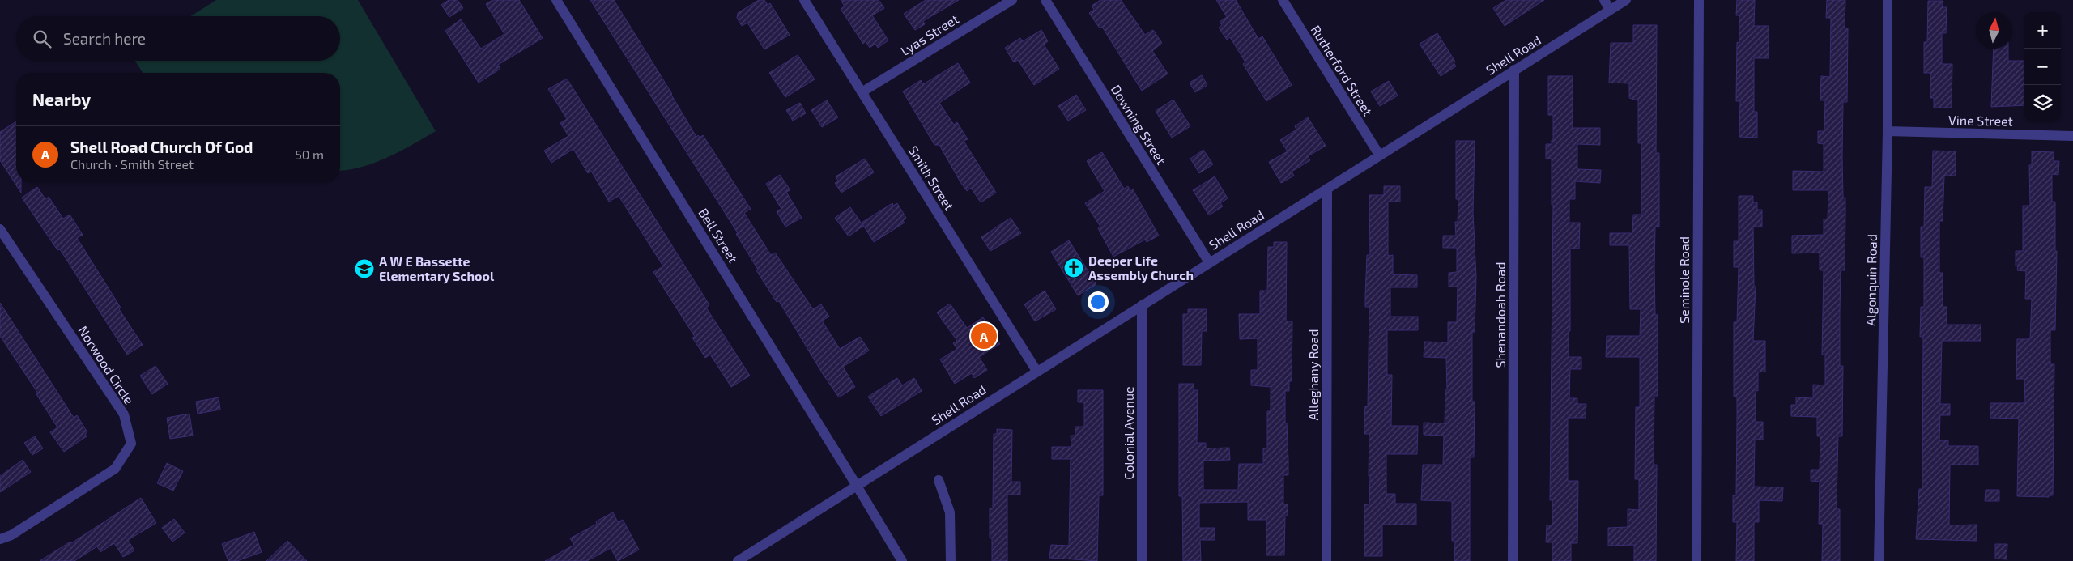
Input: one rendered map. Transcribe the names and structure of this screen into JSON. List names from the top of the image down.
{
  "streets": {
    "street": [
      "Lyas Street",
      "Shell Road",
      "Rutherford Street",
      "Vine Street",
      "Downing Street",
      "Smith Street",
      "Bell Street",
      "Seminole Road",
      "Algonquin Road",
      "Shenandoah Road",
      "Norwood Circle",
      "Alleghany Road",
      "Colonial Avenue"
    ]
  },
  "crossings": [
    ["Lyas Street", "Smith Street"],
    ["Shell Road", "Rutherford Street"],
    ["Shell Road", "Downing Street"],
    ["Shell Road", "Smith Street"],
    ["Shell Road", "Bell Street"],
    ["Shell Road", "Shenandoah Road"],
    ["Shell Road", "Alleghany Road"],
    ["Shell Road", "Colonial Avenue"],
    ["Vine Street", "Algonquin Road"]
  ],
  "places": {
    "church": ["Deeper Life Assembly Church"],
    "school or university": ["A W E Bassette Elementary School"]
  },
  "north": "top",
  "page": {
    "map_buttons": ["+", "−"],
    "search": "Search here",
    "heading": "Nearby",
    "list": [
      {
        "mark": "A",
        "name": "Shell Road Church Of God",
        "note": "Church · Smith Street",
        "value": "50 m"
      }
    ],
    "pins": "A"
  }
}
